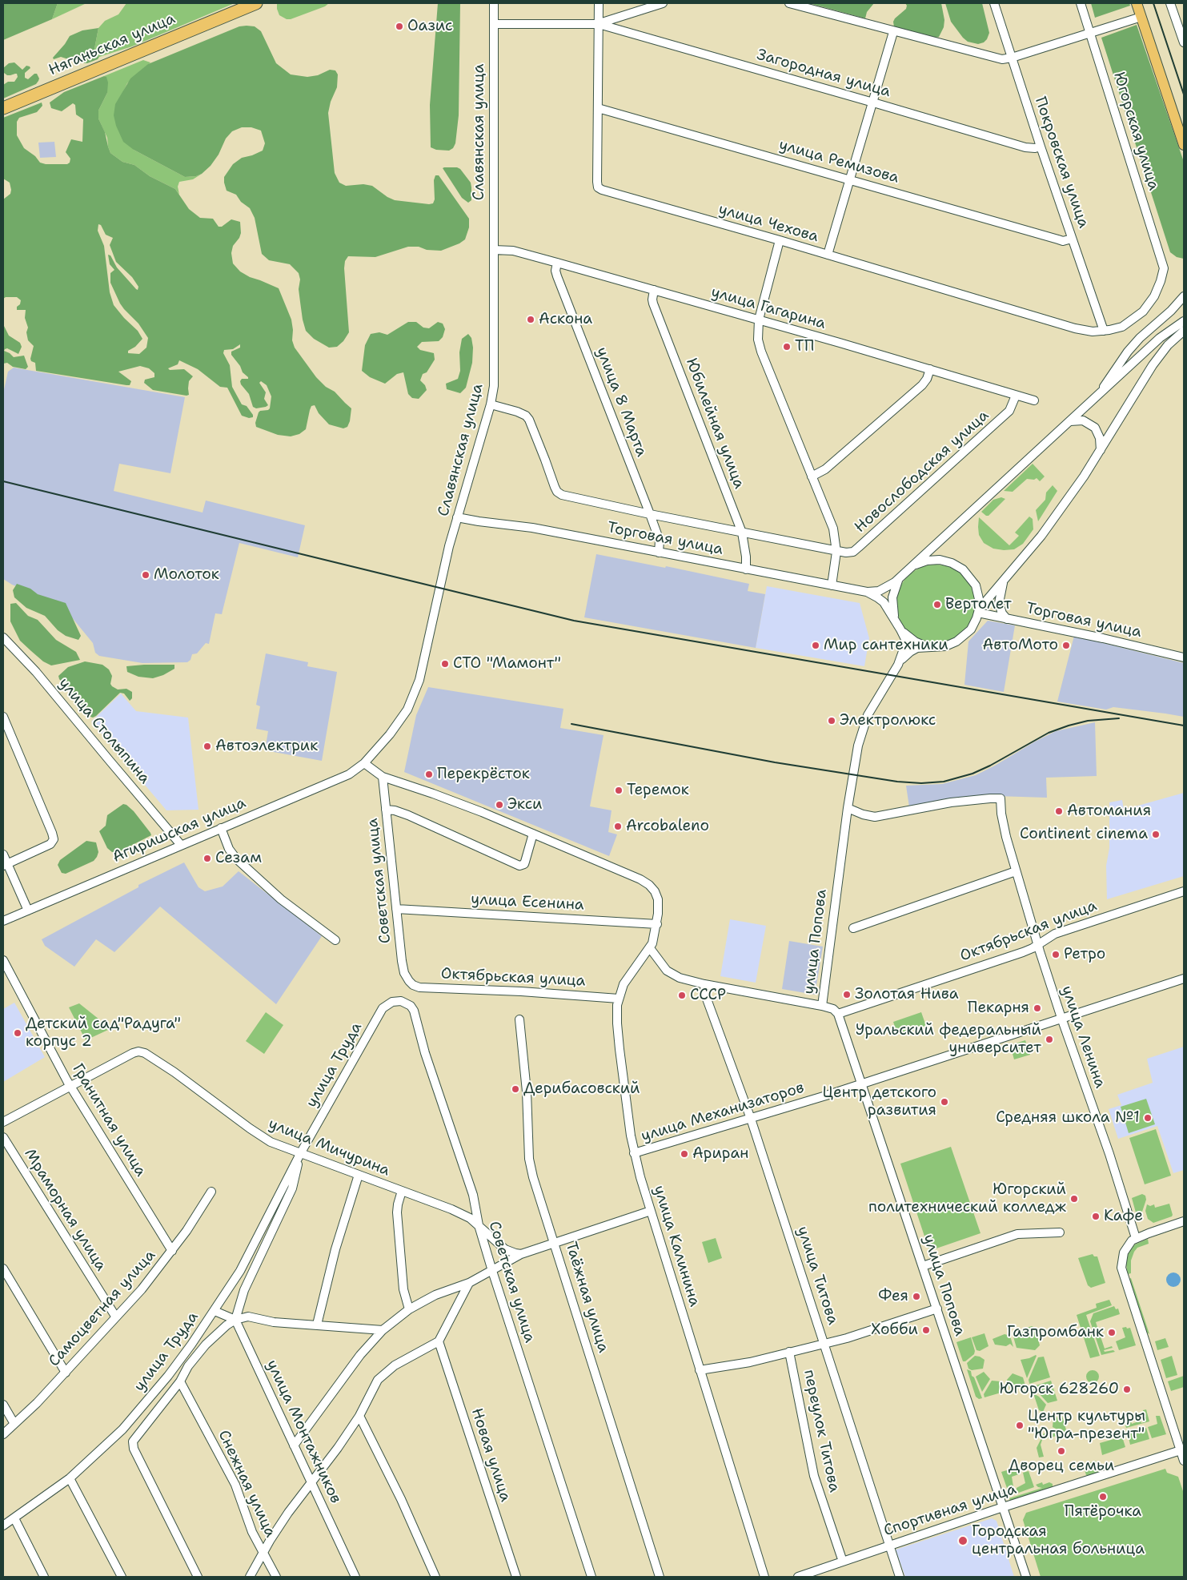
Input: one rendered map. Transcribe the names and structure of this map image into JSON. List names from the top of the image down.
{
  "streets": {
    "highway": ["Няганьская улица"],
    "street": [
      "Загородная улица",
      "Югорская улица",
      "Славянская улица",
      "улица Ремизова",
      "Покровская улица",
      "улица Чехова",
      "улица Гагарина",
      "улица 8 Марта",
      "Юбилейная улица",
      "Новослободская улица",
      "Торговая улица",
      "улица Столыпина",
      "Агиришская улица",
      "Советская улица",
      "улица Есенина",
      "Октябрьская улица",
      "улица Попова",
      "улица Ленина",
      "улица Труда",
      "улица Механизаторов",
      "Гранитная улица",
      "улица Мичурина",
      "Мраморная улица",
      "улица Калинина",
      "улица Титова",
      "Таёжная улица",
      "Самоцветная улица",
      "переулок Титова",
      "улица Монтажников",
      "Новая улица",
      "Снежная улица",
      "Спортивная улица"
    ]
  },
  "crossings": [
    ["Загородная улица", "Покровская улица"],
    ["Загородная улица", "улица Чехова"],
    ["Югорская улица", "Покровская улица"],
    ["Югорская улица", "улица Чехова"],
    ["Славянская улица", "улица Гагарина"],
    ["Славянская улица", "Новослободская улица"],
    ["Славянская улица", "Торговая улица"],
    ["Славянская улица", "Агиришская улица"],
    ["Славянская улица", "улица Калинина"],
    ["улица Ремизова", "Покровская улица"],
    ["улица Ремизова", "улица Чехова"],
    ["Покровская улица", "улица Чехова"],
    ["улица Гагарина", "улица 8 Марта"],
    ["улица Гагарина", "Юбилейная улица"],
    ["улица Гагарина", "Новослободская улица"],
    ["улица 8 Марта", "Новослободская улица"],
    ["улица 8 Марта", "Торговая улица"],
    ["Юбилейная улица", "Новослободская улица"],
    ["Юбилейная улица", "Торговая улица"],
    ["улица Столыпина", "Агиришская улица"],
    ["Агиришская улица", "улица Калинина"],
    ["Советская улица", "улица Есенина"],
    ["Советская улица", "Октябрьская улица"],
    ["Советская улица", "улица Труда"],
    ["Советская улица", "улица Мичурина"],
    ["Советская улица", "улица Калинина"],
    ["улица Есенина", "улица Калинина"],
    ["Октябрьская улица", "улица Попова"],
    ["Октябрьская улица", "улица Ленина"],
    ["Октябрьская улица", "улица Калинина"],
    ["улица Попова", "улица Ленина"],
    ["улица Попова", "улица Механизаторов"],
    ["улица Попова", "Спортивная улица"],
    ["улица Ленина", "улица Механизаторов"],
    ["улица Труда", "улица Мичурина"],
    ["улица Труда", "улица Монтажников"],
    ["улица Труда", "Снежная улица"],
    ["улица Механизаторов", "улица Калинина"],
    ["улица Механизаторов", "улица Титова"],
    ["Гранитная улица", "улица Мичурина"],
    ["Гранитная улица", "Самоцветная улица"],
    ["Мраморная улица", "Самоцветная улица"],
    ["улица Титова", "Спортивная улица"],
    ["переулок Титова", "Спортивная улица"]
  ],
  "places": [
    "Оазис",
    "Аскона",
    "ТП",
    "Молоток",
    "Вертолет",
    "Мир сантехники",
    "АвтоМото",
    "СТО \"Мамонт\"",
    "Электролюкс",
    "Автоэлектрик",
    "Перекрёсток",
    "Теремок",
    "Экси",
    "Автомания",
    "Arcobaleno",
    "Continent cinema",
    "Сезам",
    "Ретро",
    "Золотая Нива",
    "СССР",
    "Пекарня",
    "Детский сад\"Радуга\" корпус 2",
    "Уральский федеральный университет",
    "Дерибасовский",
    "Центр детского развития",
    "Средняя школа №1",
    "Ариран",
    "Югорский политехнический колледж",
    "Кафе",
    "Фея",
    "Хобби",
    "Газпромбанк",
    "Югорск 628260",
    "Центр культуры \"Югра-презент\"",
    "Дворец семьи",
    "Пятёрочка",
    "Городская центральная больница"
  ]
}
